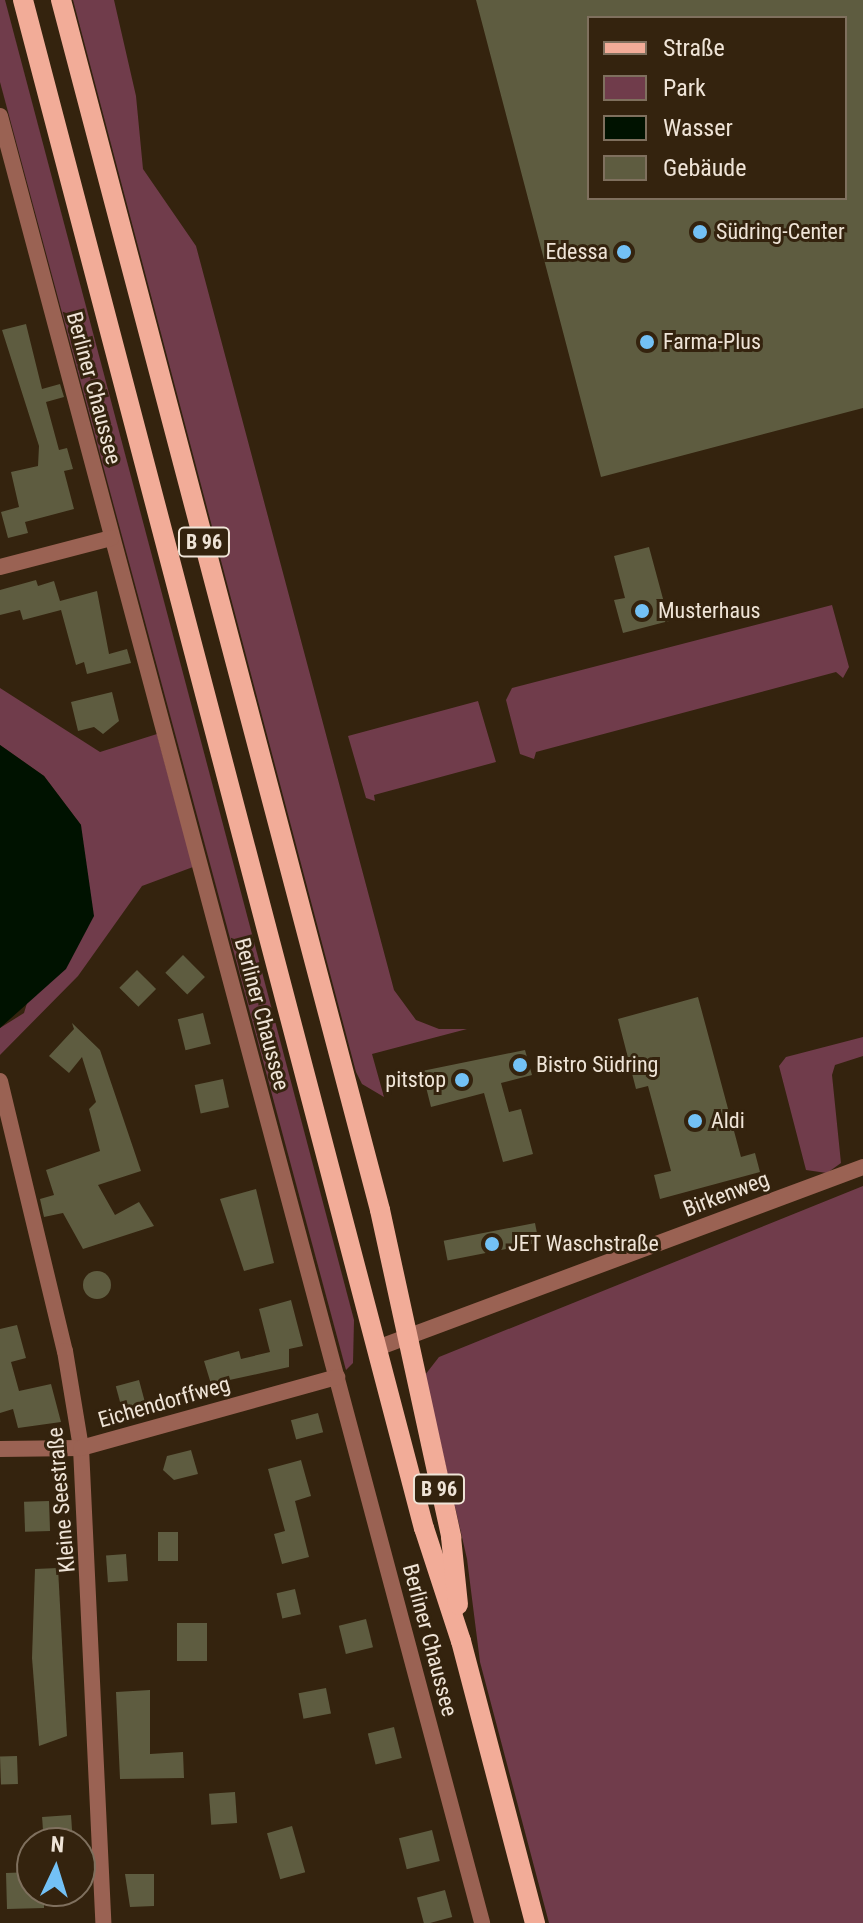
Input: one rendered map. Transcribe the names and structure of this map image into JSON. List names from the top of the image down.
{
  "streets": {
    "main road": ["B 96"],
    "street": [
      "Berliner Chaussee",
      "Birkenweg",
      "Eichendorffweg",
      "Kleine Seestraße"
    ]
  },
  "crossings": [
    ["Berliner Chaussee", "Eichendorffweg"],
    ["B 96", "Birkenweg"],
    ["Eichendorffweg", "Kleine Seestraße"]
  ],
  "places": [
    "Südring-Center",
    "Edessa",
    "Farma-Plus",
    "Musterhaus",
    "Bistro Südring",
    "pitstop",
    "Aldi",
    "JET Waschstraße"
  ],
  "legend": [
    "Straße",
    "Park",
    "Wasser",
    "Gebäude"
  ],
  "north": "top"
}
